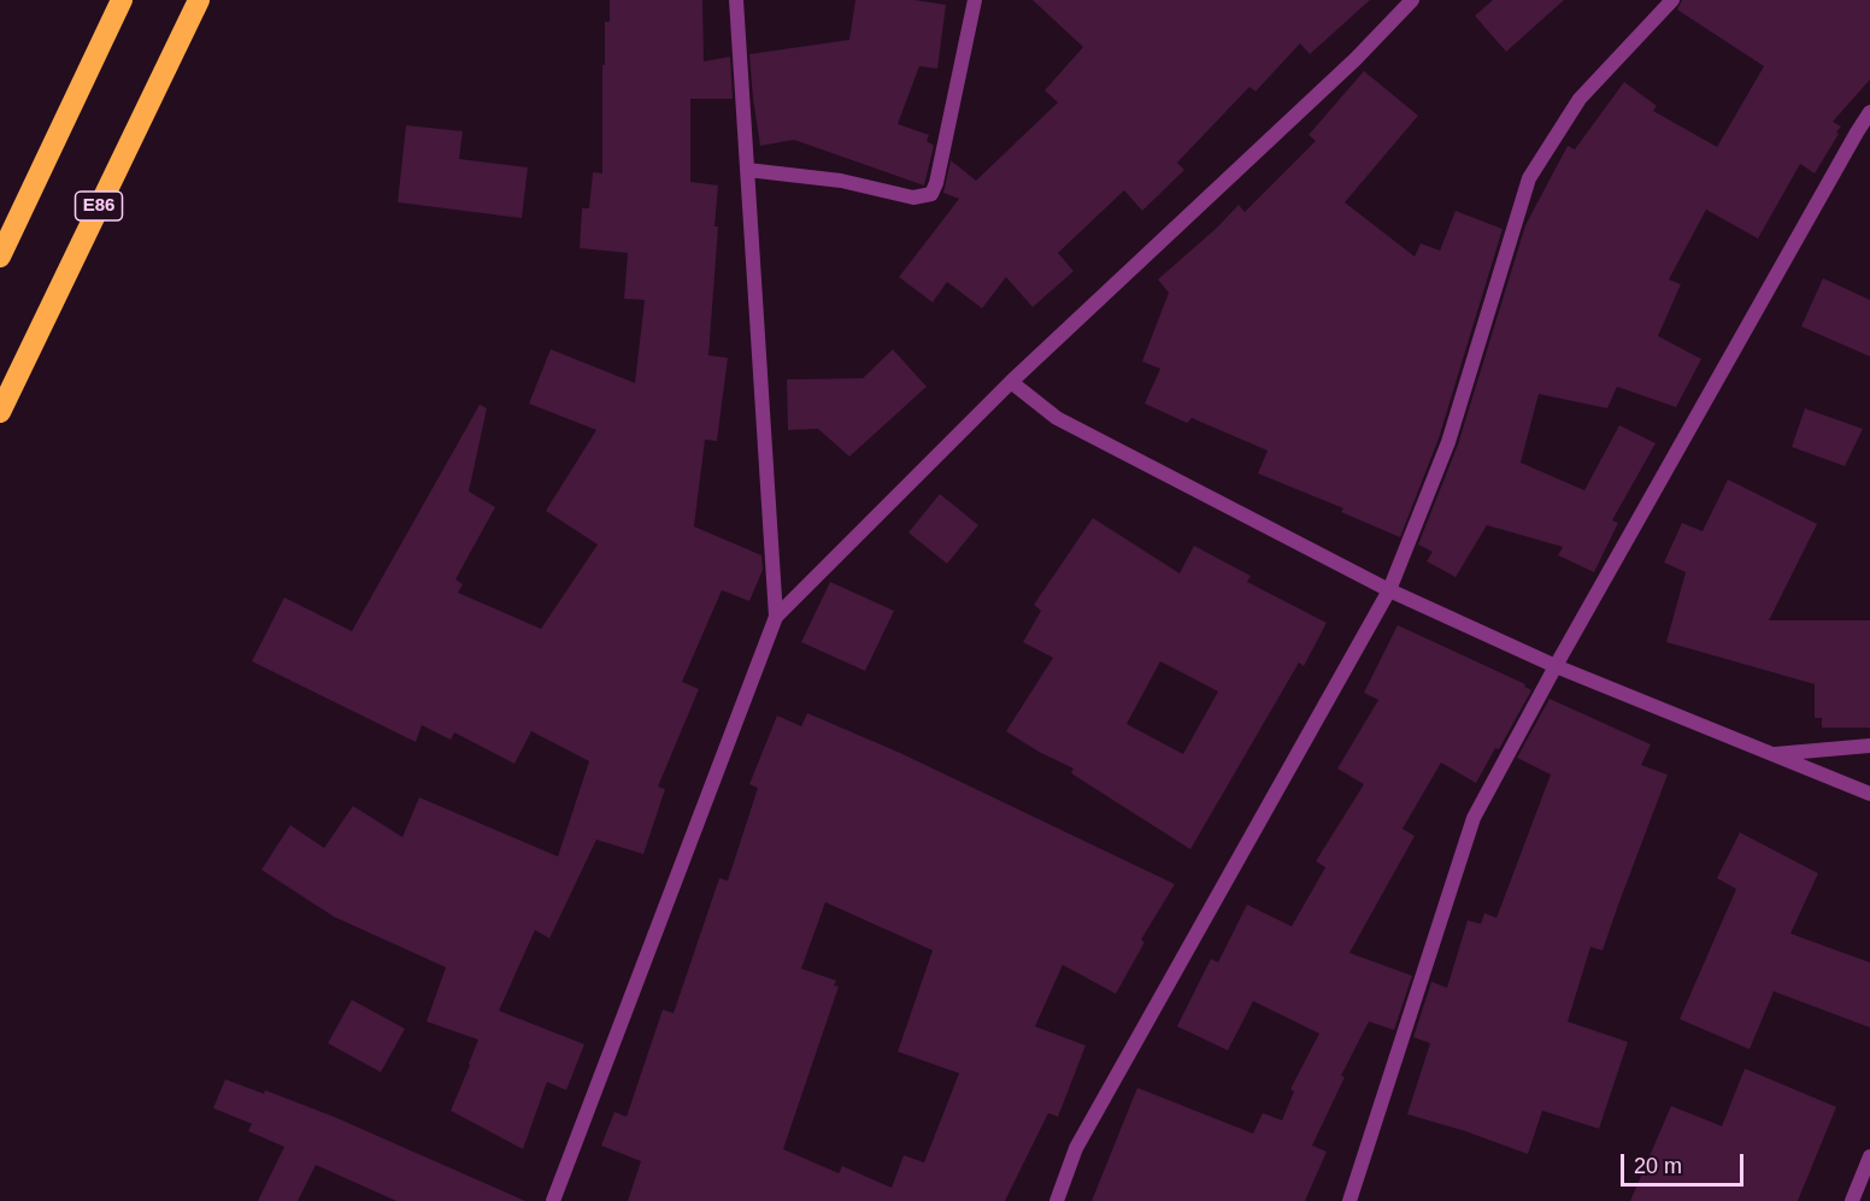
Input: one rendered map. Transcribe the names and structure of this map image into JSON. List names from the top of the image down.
{
  "streets": {
    "highway": ["E86"]
  },
  "scale_bar": "20 m"
}
